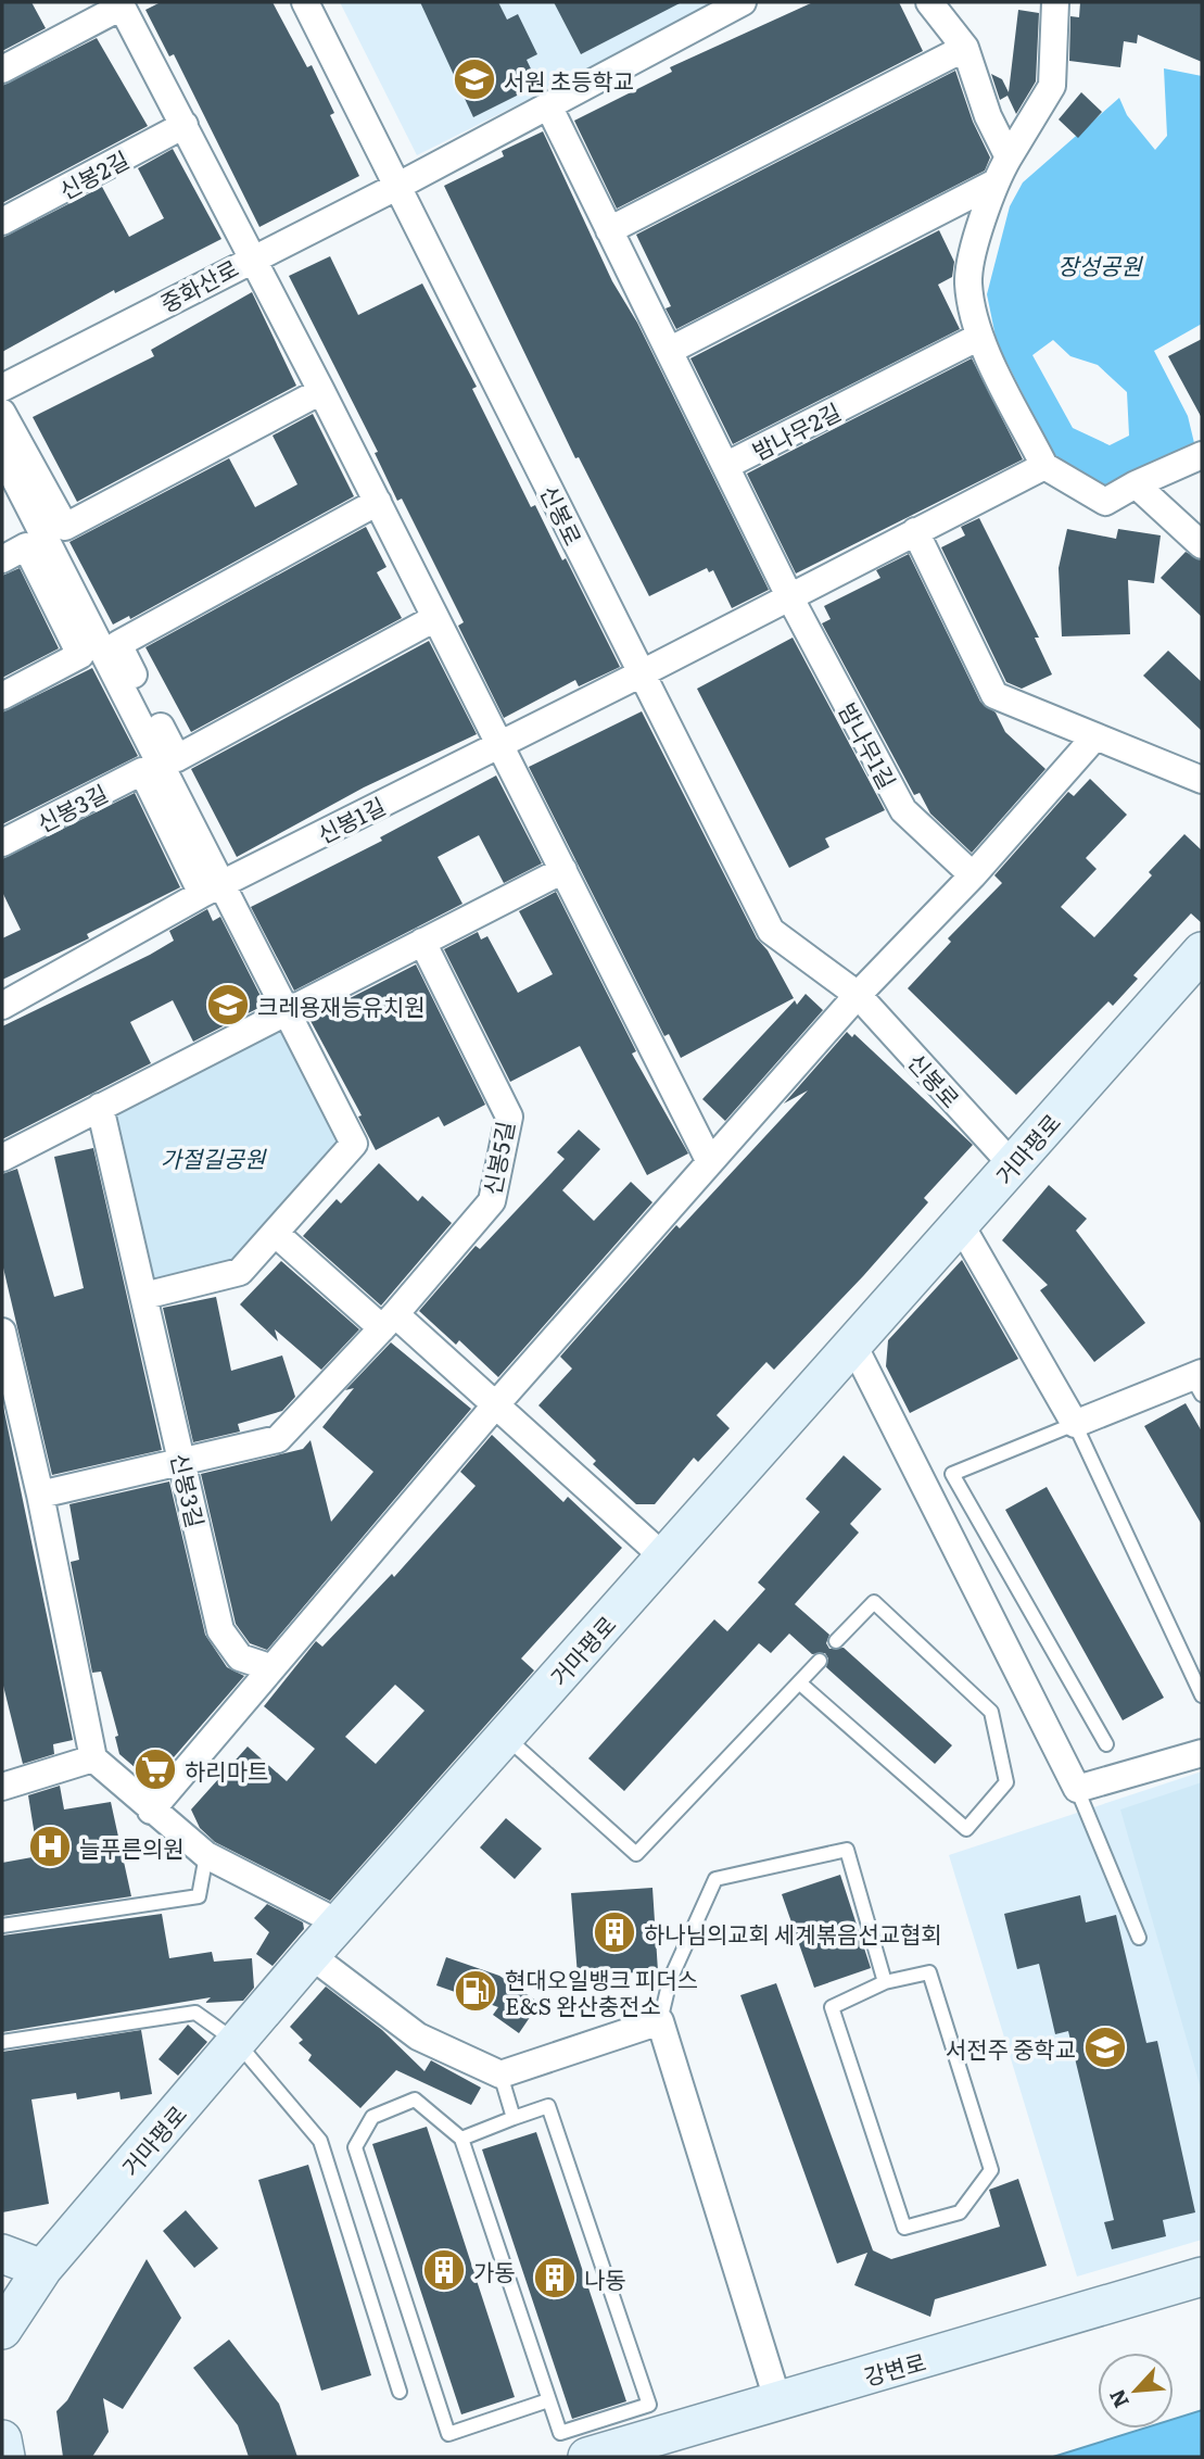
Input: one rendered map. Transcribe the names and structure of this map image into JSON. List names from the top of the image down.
{
  "streets": {
    "main road": ["거마평로", "강변로"],
    "street": [
      "신봉2길",
      "중화산로",
      "밤나무2길",
      "신봉로",
      "밤나무1길",
      "신봉3길",
      "신봉1길",
      "신봉5길"
    ]
  },
  "crossings": [
    ["중화산로", "신봉로"],
    ["밤나무2길", "밤나무1길"],
    ["신봉로", "신봉1길"],
    ["신봉로", "거마평로"],
    ["신봉3길", "신봉1길"],
    ["신봉3길", "신봉5길"]
  ],
  "parks": ["장성공원", "가절길공원"],
  "places": {
    "school or university": ["서원 초등학교", "크레용재능유치원", "서전주 중학교"],
    "supermarket": ["하리마트"],
    "hospital": ["늘푸른의원"],
    "building": ["하나님의교회 세계볶음선교협회", "가동", "나동"],
    "fuel station": ["현대오일뱅크 피더스 E&S 완산충전소"]
  },
  "north": "bottom left"
}
